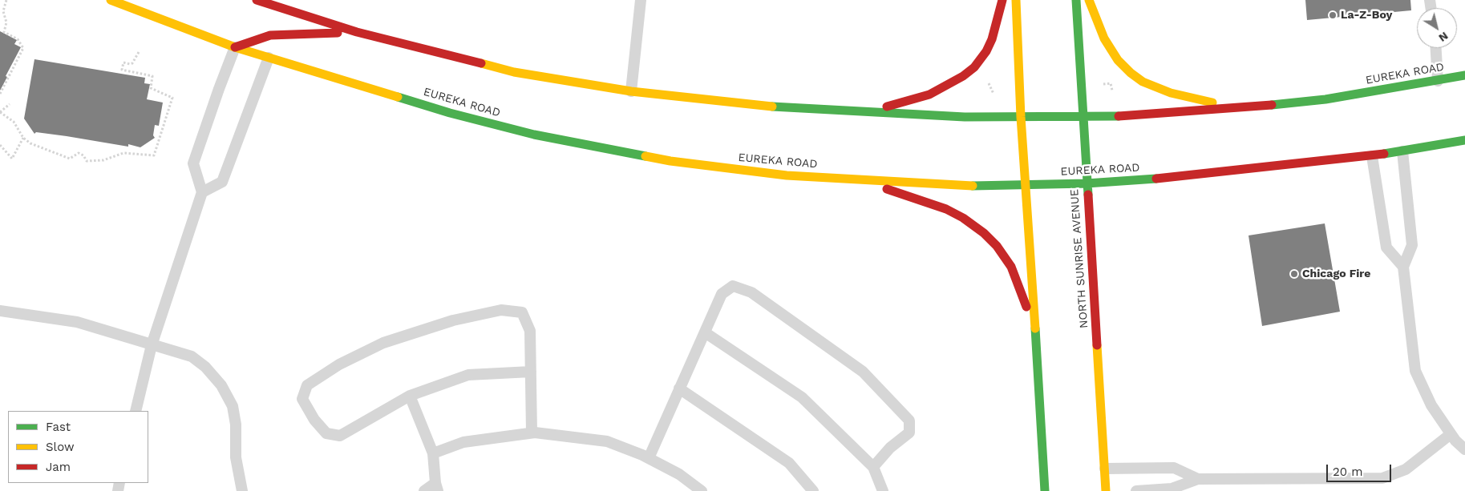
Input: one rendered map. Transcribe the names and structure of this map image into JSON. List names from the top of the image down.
{
  "streets": {
    "main road": ["EUREKA ROAD", "NORTH SUNRISE AVENUE"]
  },
  "crossings": [
    ["EUREKA ROAD", "NORTH SUNRISE AVENUE"]
  ],
  "places": ["La-Z-Boy", "Chicago Fire"],
  "legend": ["Fast", "Slow", "Jam"],
  "scale_bar": "20 m",
  "north": "bottom right"
}
